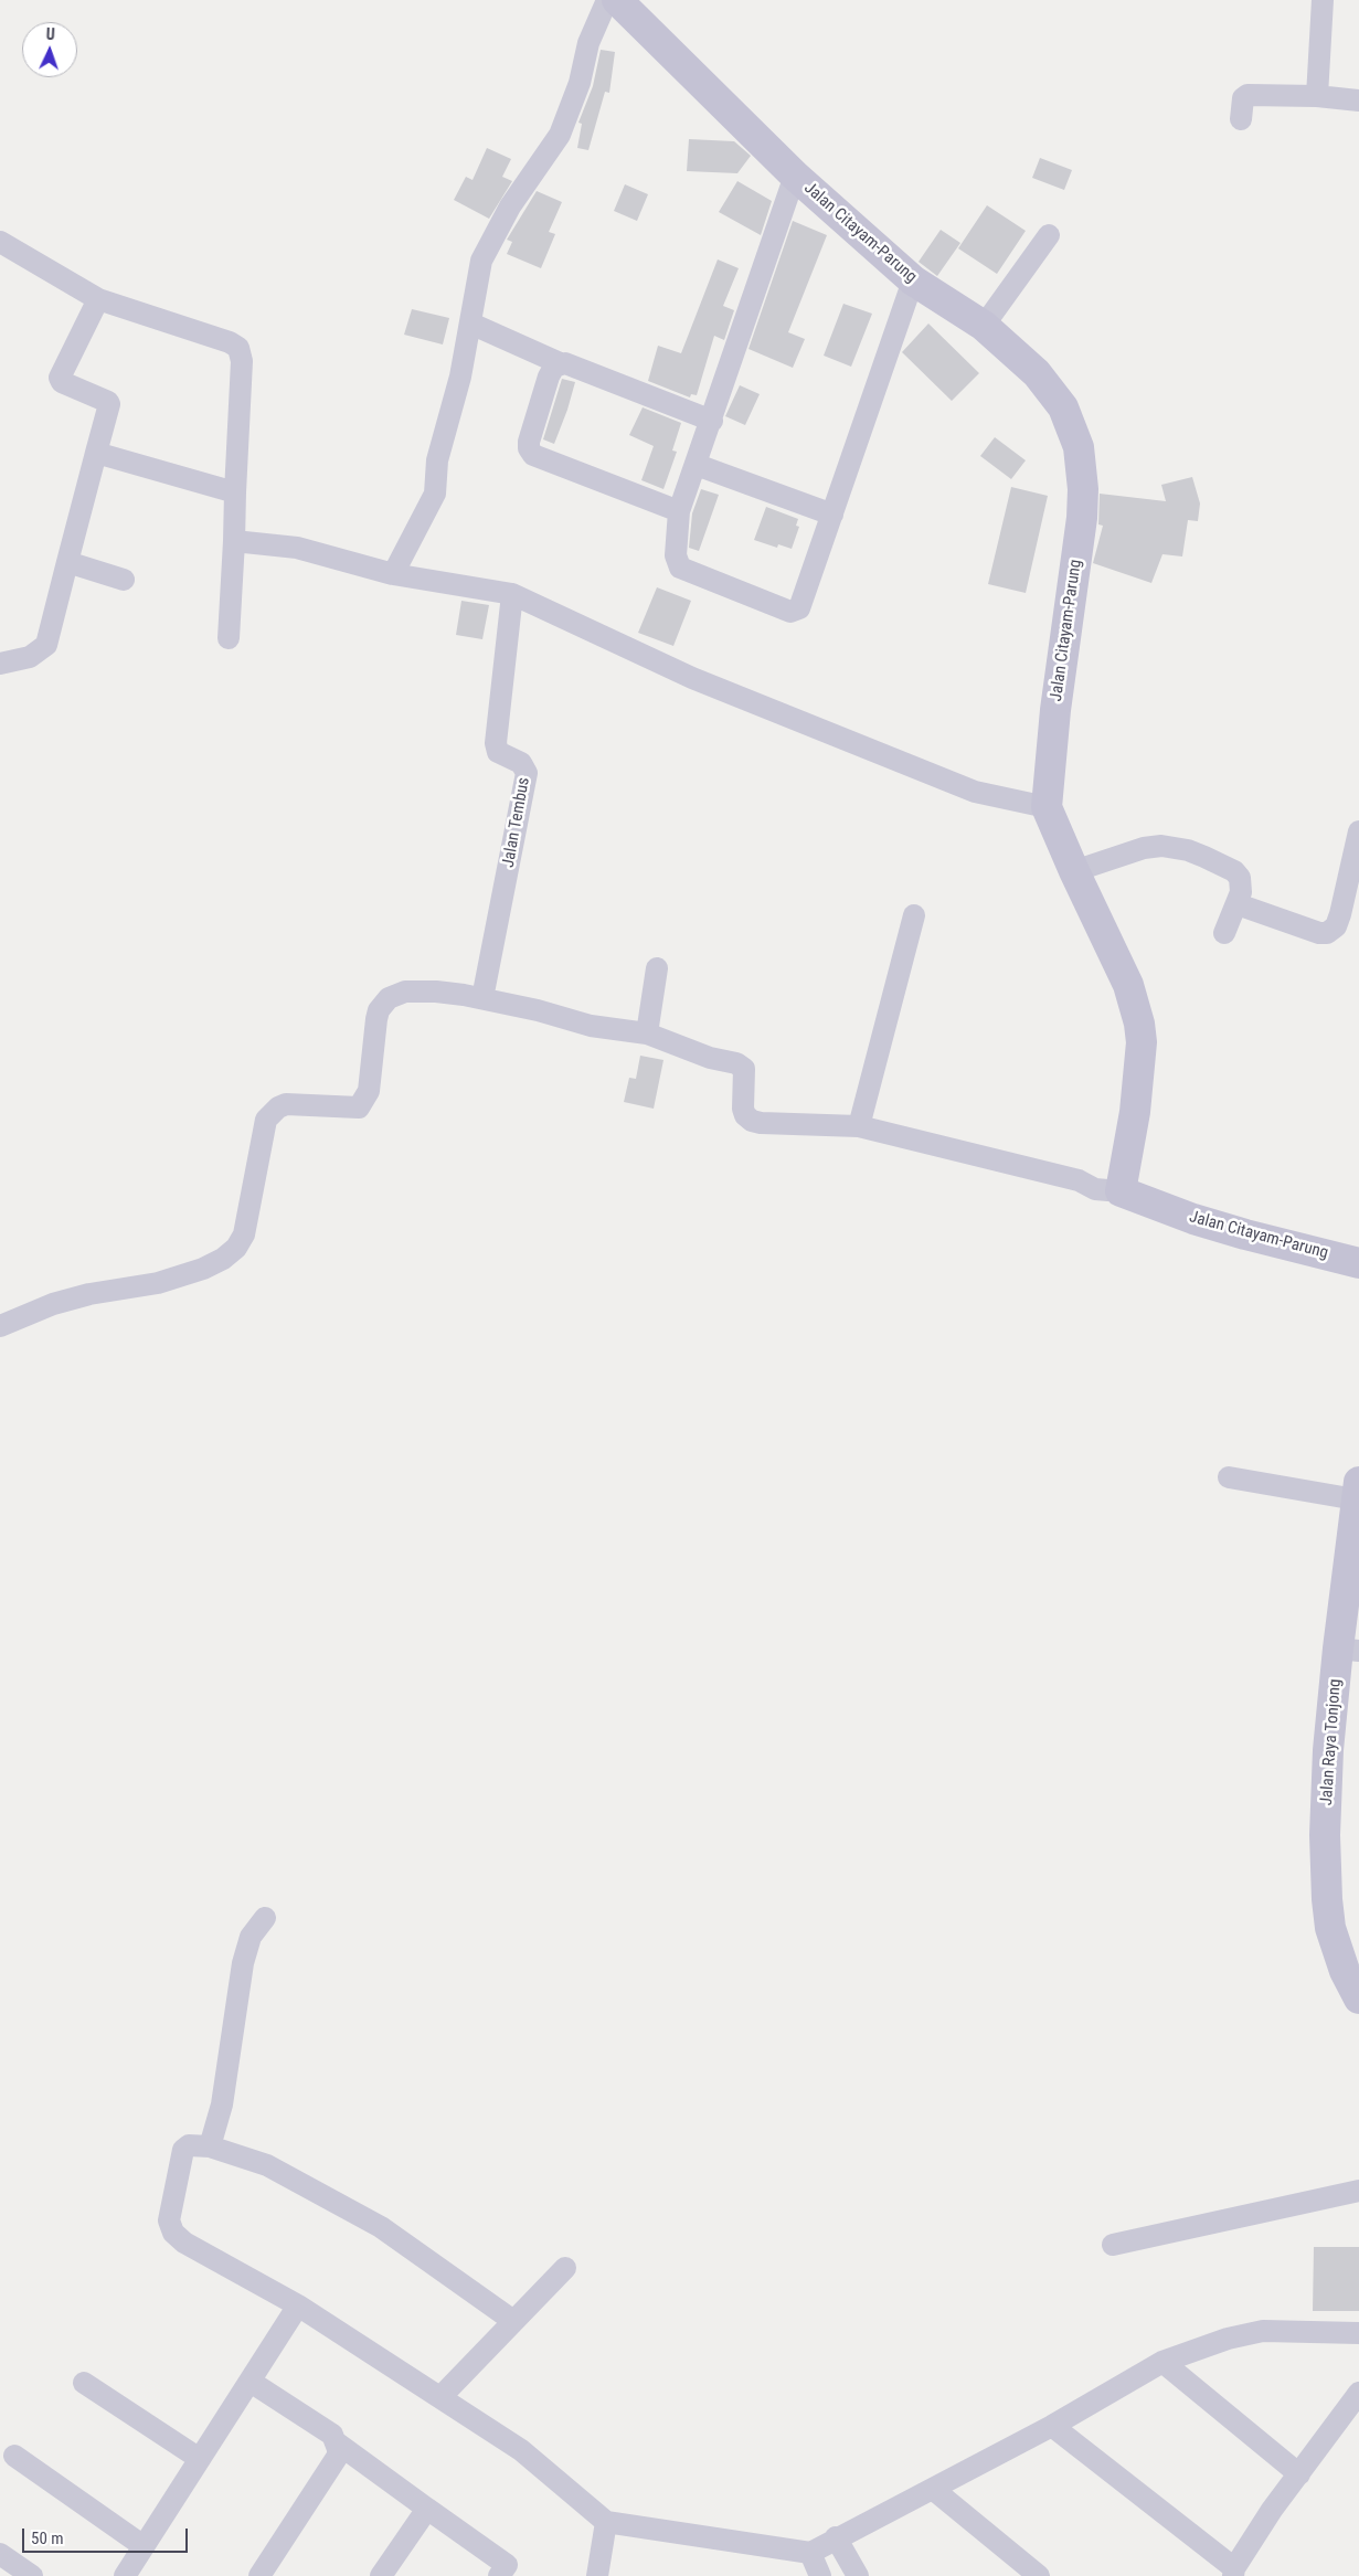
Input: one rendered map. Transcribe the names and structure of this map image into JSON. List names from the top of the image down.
{
  "streets": {
    "main road": ["Jalan Citayam-Parung", "Jalan Raya Tonjong"],
    "street": ["Jalan Tembus"]
  },
  "scale_bar": "50 m",
  "north": "top"
}
